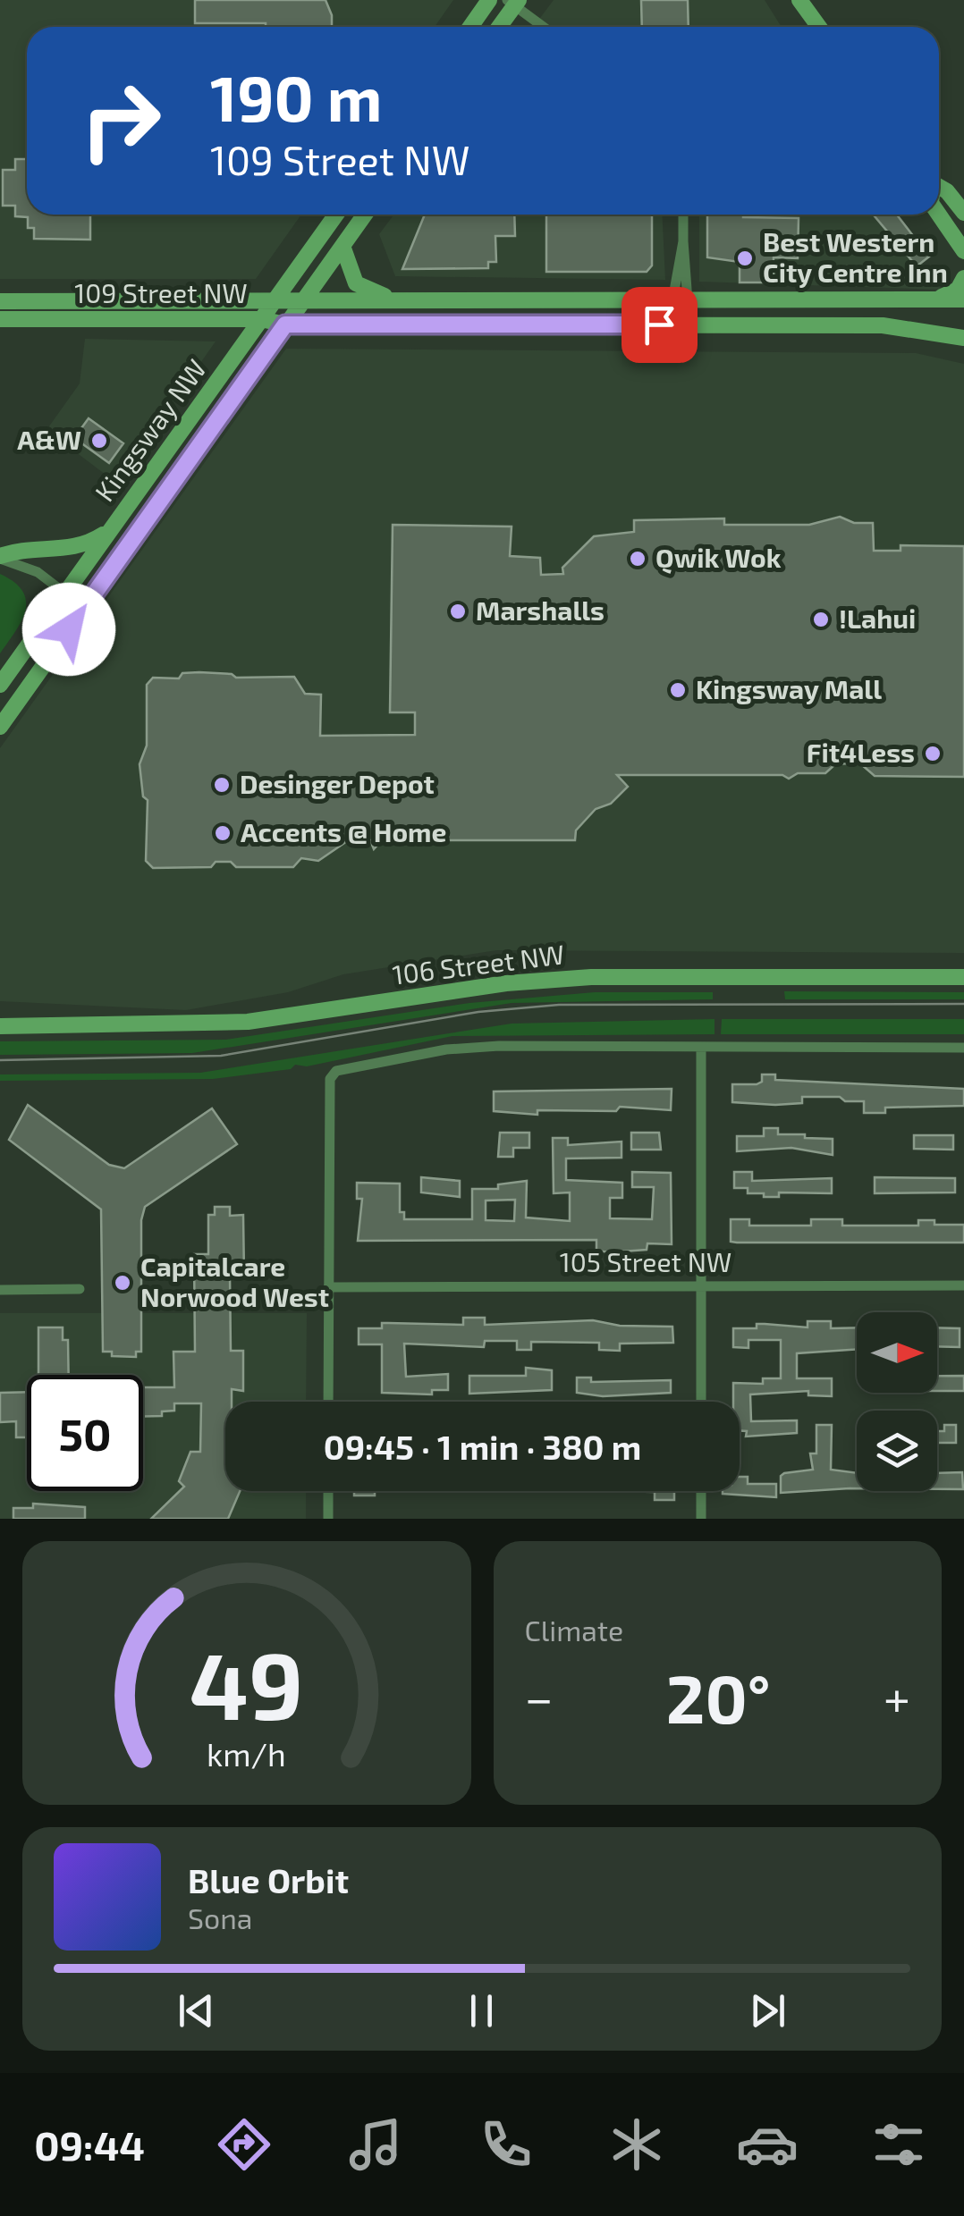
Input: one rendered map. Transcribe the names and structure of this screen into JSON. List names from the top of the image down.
{
  "streets": {
    "main road": ["109 Street NW", "Kingsway NW", "106 Street NW"],
    "street": ["105 Street NW"]
  },
  "crossings": [
    ["109 Street NW", "Kingsway NW"]
  ],
  "places": [
    "Best Western City Centre Inn",
    "A&W",
    "Qwik Wok",
    "Marshalls",
    "!Lahui",
    "Kingsway Mall",
    "Fit4Less",
    "Desinger Depot",
    "Accents @ Home",
    "Capitalcare Norwood West"
  ],
  "north": "right",
  "page": {
    "turn": ["190 m", "109 Street NW"],
    "limit": "50",
    "trip": "09:45 · 1 min · 380 m",
    "tile": "Climate",
    "heat": ["−", "20°", "+"],
    "song": ["Blue Orbit", "Sona"],
    "tabs": "09:44",
    "gauge": ["49", "km/h"]
  }
}
